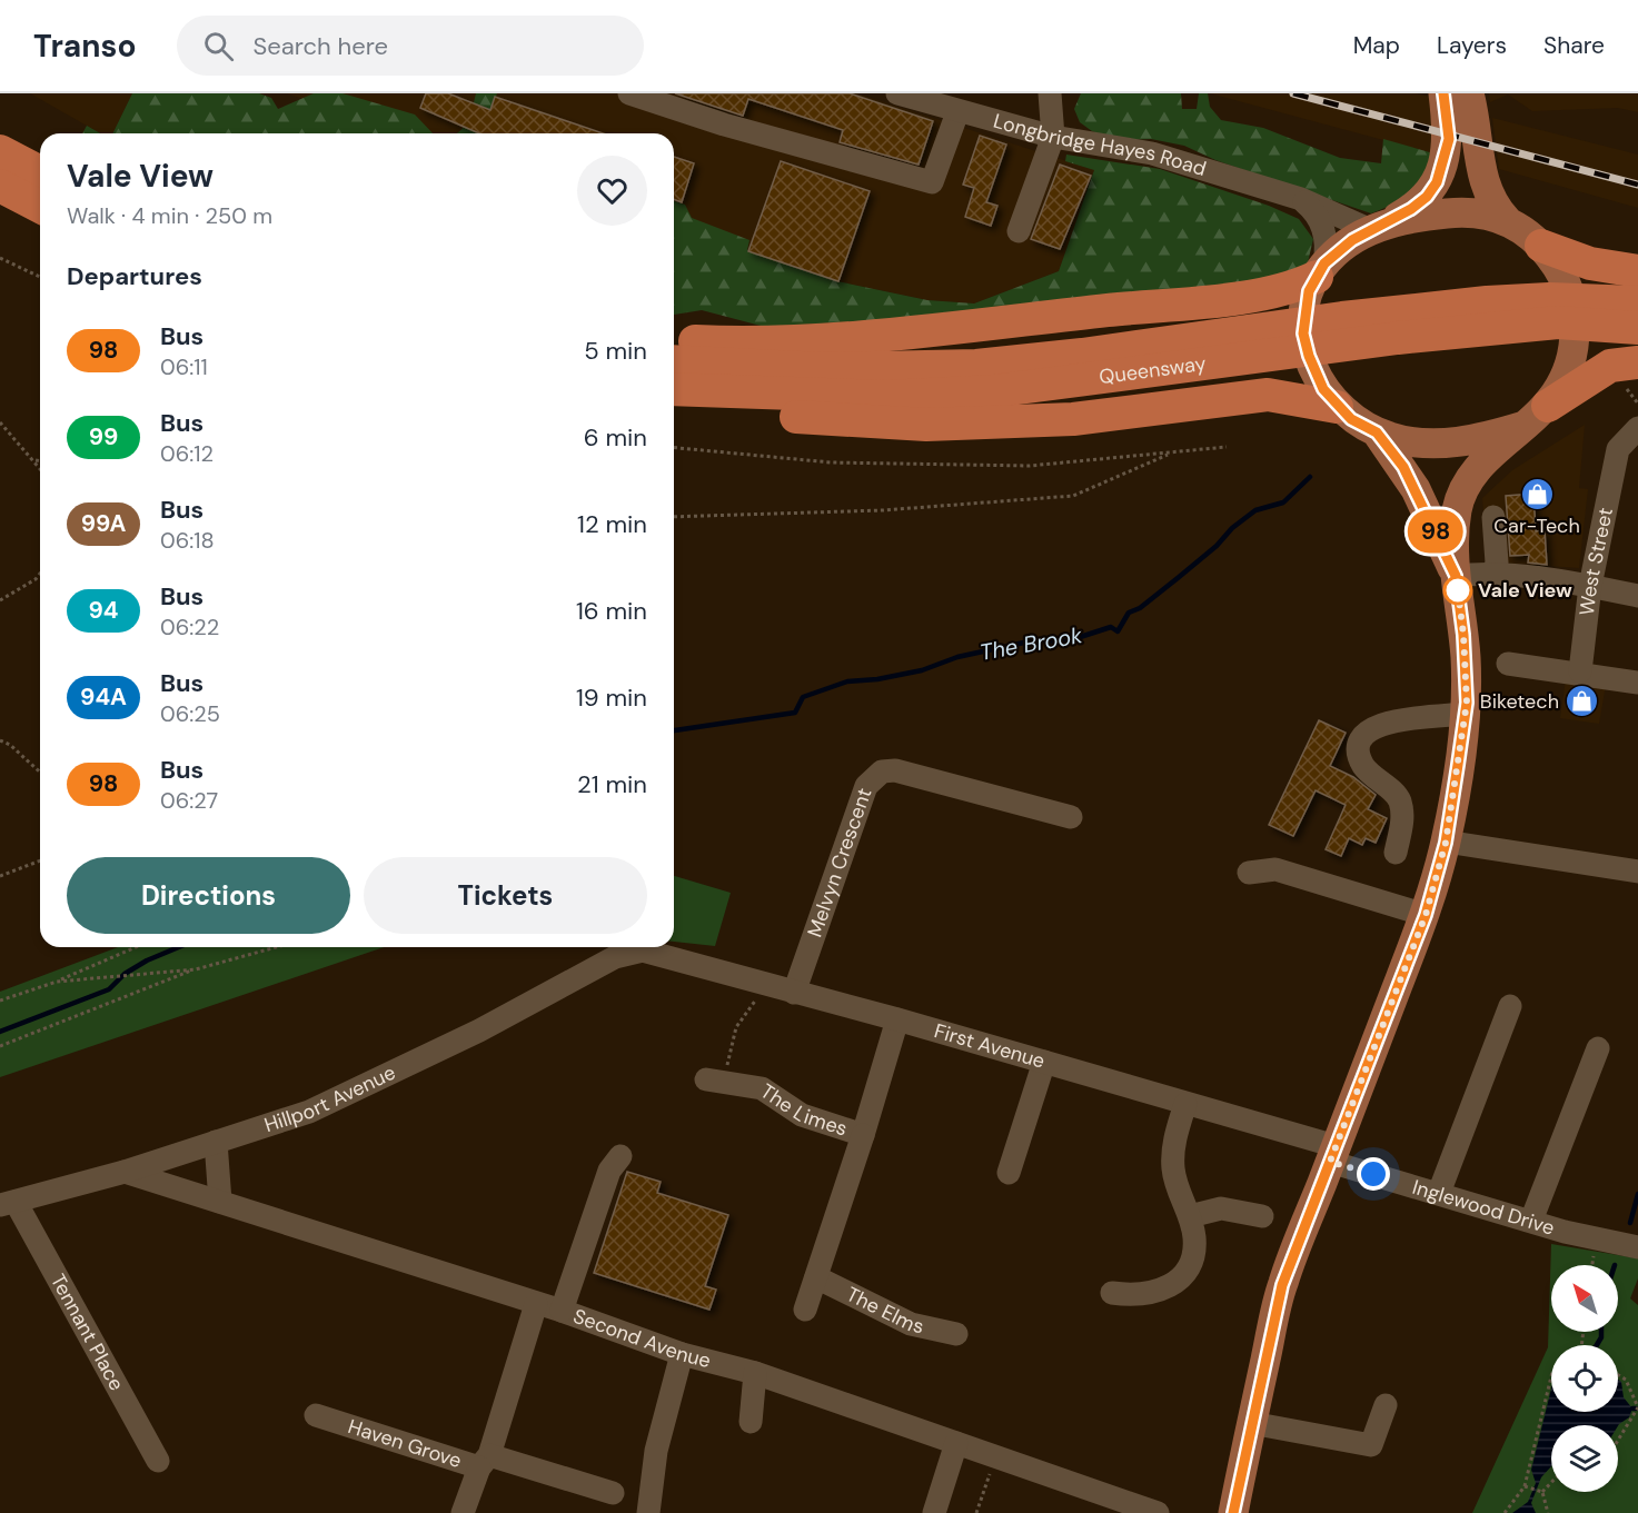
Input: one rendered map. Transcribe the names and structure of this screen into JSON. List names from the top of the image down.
{
  "streets": {
    "highway": ["Queensway"],
    "street": [
      "Longbridge Hayes Road",
      "West Street",
      "Melvyn Crescent",
      "First Avenue",
      "Hillport Avenue",
      "The Limes",
      "Inglewood Drive",
      "The Elms",
      "Tennant Place",
      "Second Avenue",
      "Haven Grove"
    ]
  },
  "crossings": [
    ["Melvyn Crescent", "First Avenue"],
    ["First Avenue", "Hillport Avenue"],
    ["First Avenue", "The Limes"],
    ["First Avenue", "Inglewood Drive"],
    ["Hillport Avenue", "Tennant Place"],
    ["Hillport Avenue", "Second Avenue"],
    ["Second Avenue", "Haven Grove"]
  ],
  "water": ["The Brook"],
  "places": {
    "shop": ["Car-Tech", "Biketech"],
    "other": ["Vale View"]
  },
  "lines": ["bus line 98"],
  "north": "top left",
  "page": {
    "header": "Transo",
    "search": "Search here",
    "nav": ["Map", "Layers", "Share"],
    "on_map": "98",
    "heading": [
      ["Vale View", "Walk · 4 min · 250 m"],
      "Departures"
    ],
    "list": [
      {
        "mark": "98",
        "name": "Bus",
        "note": "06:11",
        "value": "5 min"
      },
      {
        "mark": "99",
        "name": "Bus",
        "note": "06:12",
        "value": "6 min"
      },
      {
        "mark": "99A",
        "name": "Bus",
        "note": "06:18",
        "value": "12 min"
      },
      {
        "mark": "94",
        "name": "Bus",
        "note": "06:22",
        "value": "16 min"
      },
      {
        "mark": "94A",
        "name": "Bus",
        "note": "06:25",
        "value": "19 min"
      },
      {
        "mark": "98",
        "name": "Bus",
        "note": "06:27",
        "value": "21 min"
      }
    ],
    "buttons": ["Directions", "Tickets"]
  }
}
